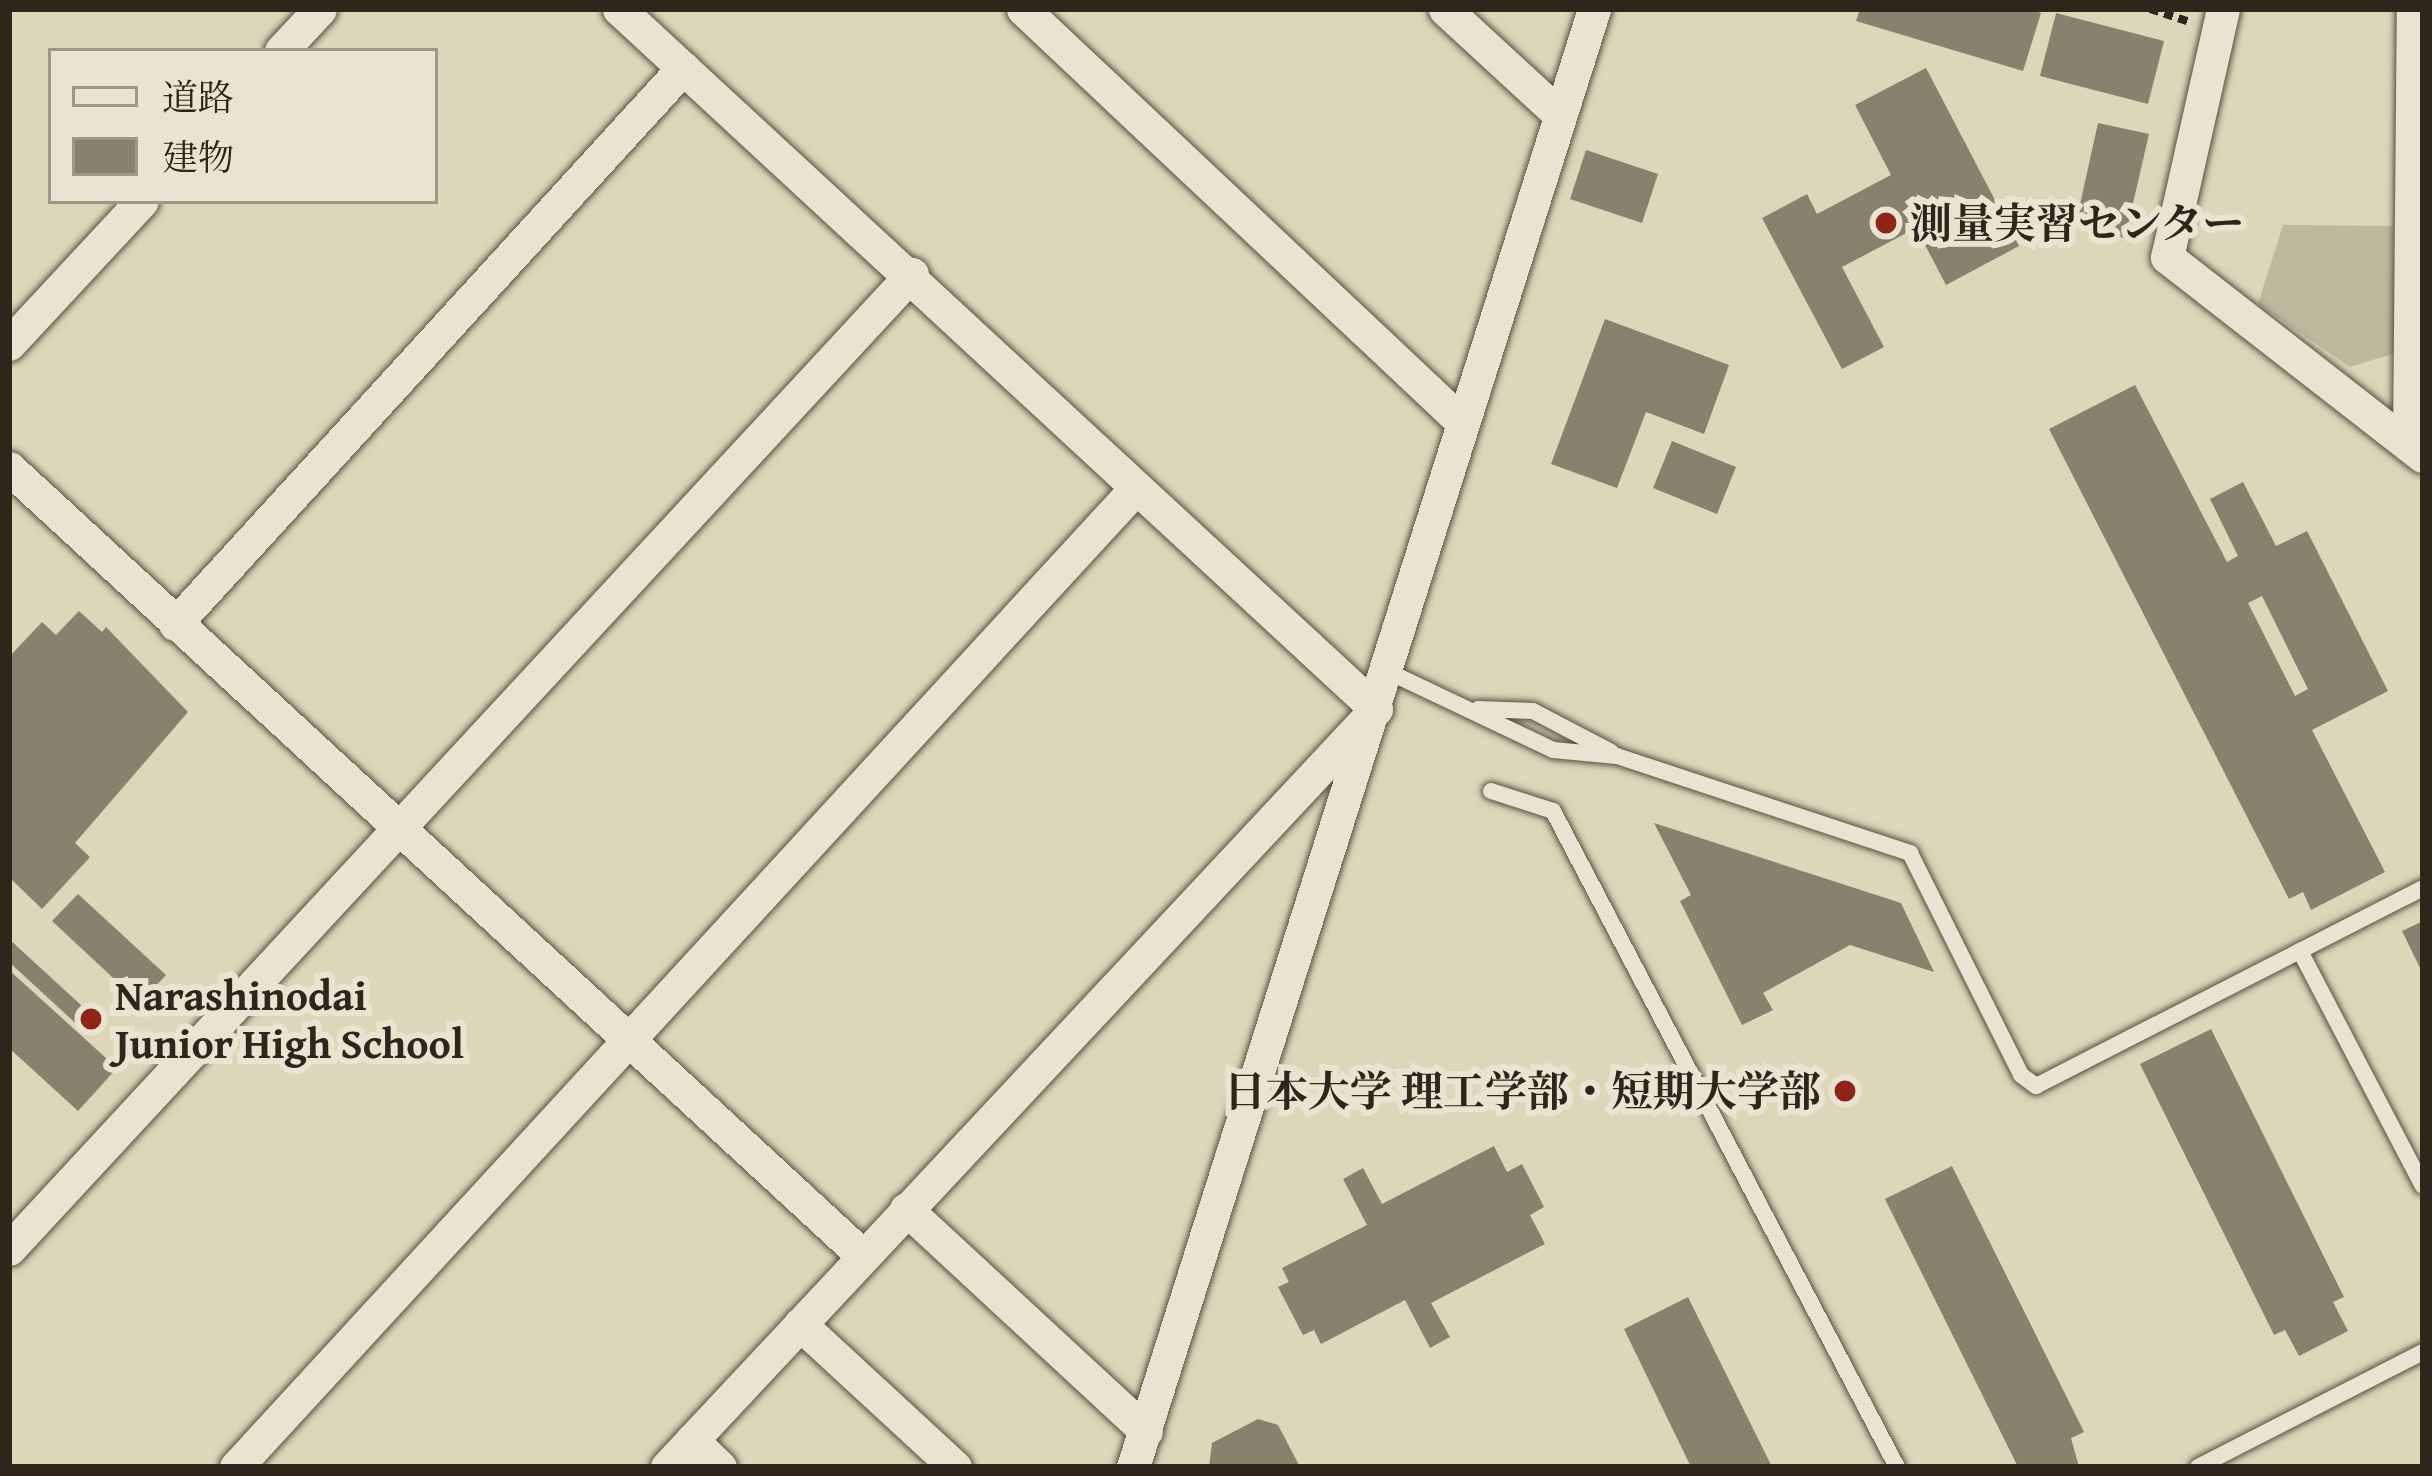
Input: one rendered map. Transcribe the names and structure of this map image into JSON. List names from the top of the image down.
{
  "places": ["測量実習センター", "Narashinodai Junior High School", "日本大学 理工学部・短期大学部"],
  "legend": ["道路", "建物"]
}
